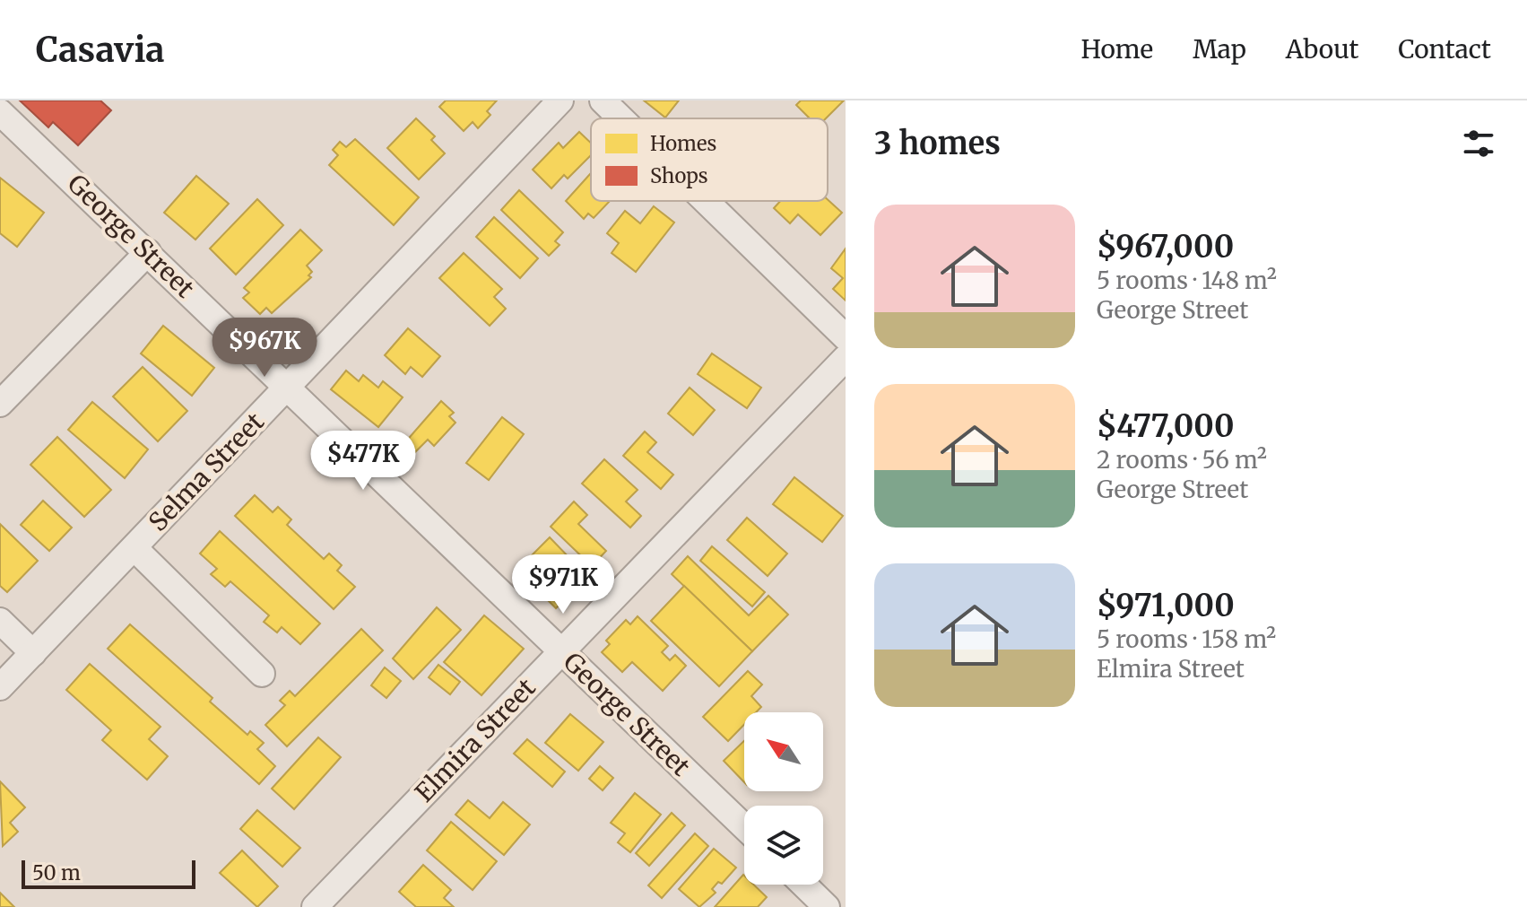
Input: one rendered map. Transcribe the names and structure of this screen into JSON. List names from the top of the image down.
{
  "streets": {
    "street": ["George Street", "Selma Street", "Elmira Street"]
  },
  "crossings": [
    ["George Street", "Selma Street"],
    ["George Street", "Elmira Street"]
  ],
  "legend": ["Homes", "Shops"],
  "scale_bar": "50 m",
  "north": "top left",
  "page": {
    "header": "Casavia",
    "nav": [
      "Home",
      "Map",
      "About",
      "Contact"
    ],
    "heading": "3 homes",
    "list": [
      {
        "name": "$967,000",
        "note": "5 rooms · 148 m² · George Street"
      },
      {
        "name": "$477,000",
        "note": "2 rooms · 56 m² · George Street"
      },
      {
        "name": "$971,000",
        "note": "5 rooms · 158 m² · Elmira Street"
      }
    ],
    "price": ["$967K", "$477K", "$971K"],
    "scale": "50 m"
  }
}
